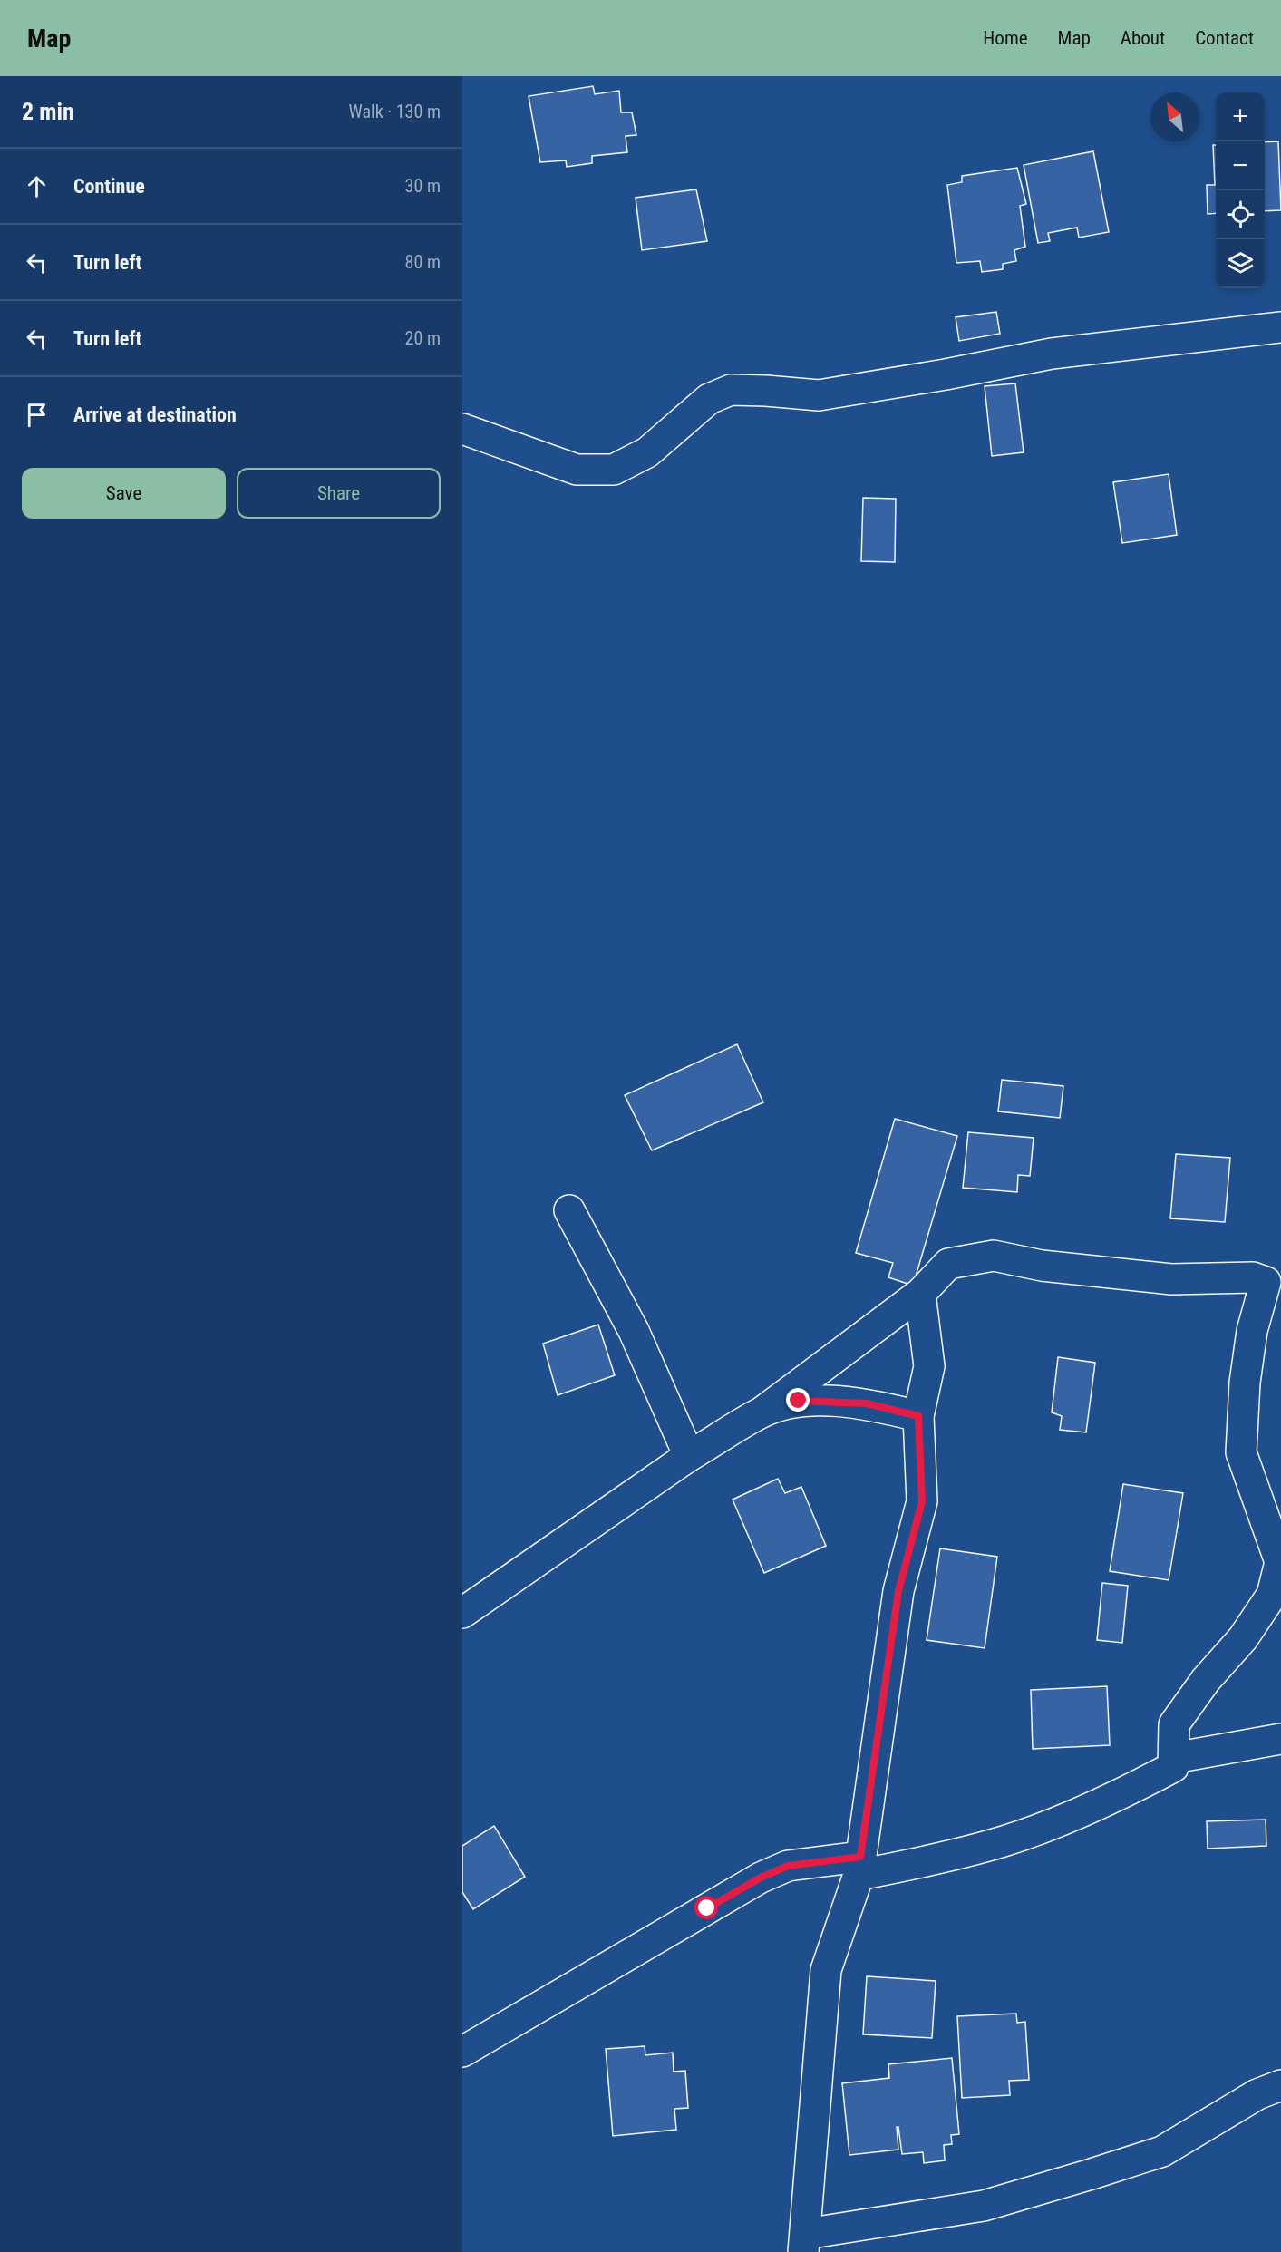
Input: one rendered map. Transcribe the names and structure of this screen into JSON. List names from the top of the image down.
{
  "north": "top left",
  "page": {
    "header": "Map",
    "nav": [
      "Home",
      "Map",
      "About",
      "Contact"
    ],
    "heading": ["2 min", "Walk · 130 m"],
    "map_buttons": ["+", "−"],
    "list": [
      ["Continue", "30 m"],
      ["Turn left", "80 m"],
      ["Turn left", "20 m"],
      "Arrive at destination"
    ],
    "buttons": ["Save", "Share"]
  }
}
